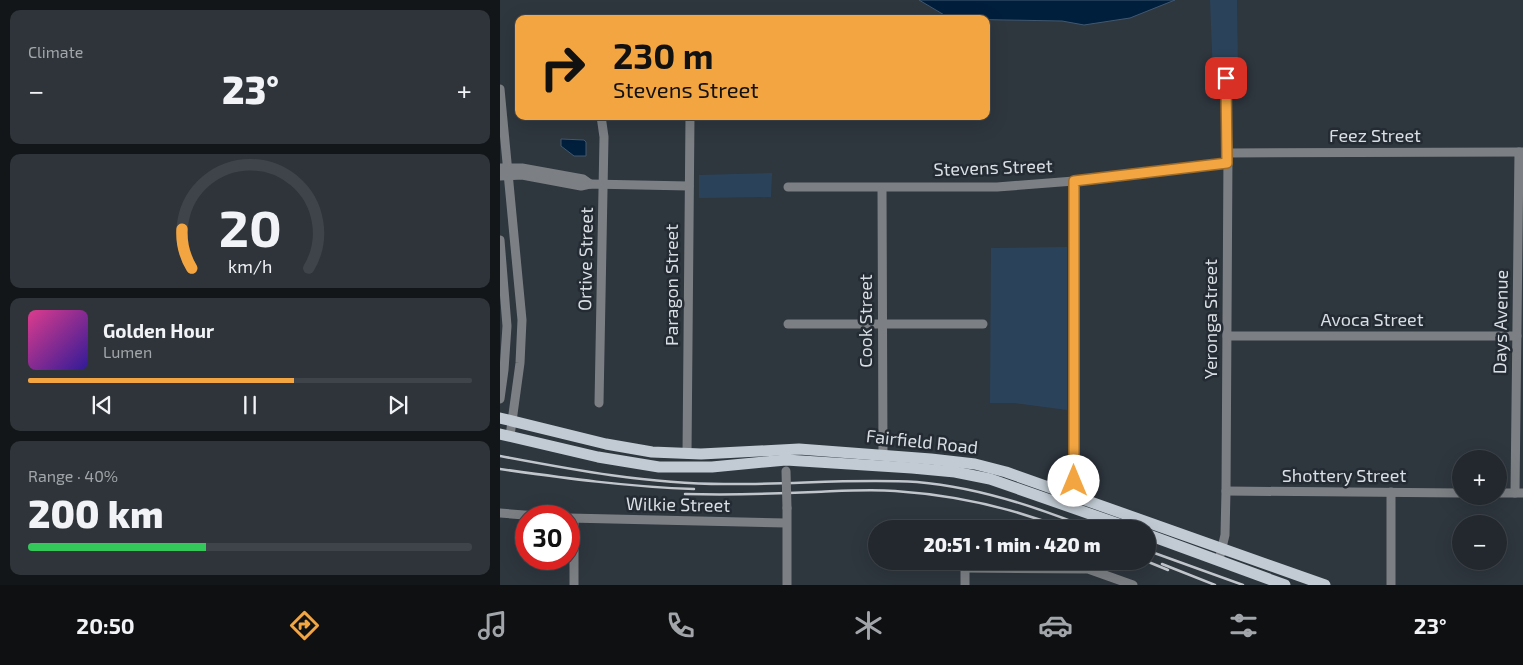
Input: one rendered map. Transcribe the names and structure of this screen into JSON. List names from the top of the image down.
{
  "streets": {
    "main road": ["Fairfield Road"],
    "street": [
      "Feez Street",
      "Stevens Street",
      "Ortive Street",
      "Paragon Street",
      "Yeronga Street",
      "Avoca Street",
      "Cook Street",
      "Days Avenue",
      "Shottery Street",
      "Wilkie Street"
    ]
  },
  "crossings": [
    ["Feez Street", "Yeronga Street"],
    ["Feez Street", "Days Avenue"],
    ["Stevens Street", "Yeronga Street"],
    ["Stevens Street", "Cook Street"],
    ["Paragon Street", "Fairfield Road"],
    ["Yeronga Street", "Avoca Street"],
    ["Yeronga Street", "Fairfield Road"],
    ["Yeronga Street", "Shottery Street"],
    ["Avoca Street", "Days Avenue"],
    ["Cook Street", "Fairfield Road"]
  ],
  "page": {
    "tile": [
      "Climate",
      ["Range · 40%", "200 km"]
    ],
    "turn": ["230 m", "Stevens Street"],
    "heat": ["−", "23°", "+"],
    "song": ["Golden Hour", "Lumen"],
    "map_buttons": ["+", "−"],
    "limit": "30",
    "trip": "20:51 · 1 min · 420 m",
    "tabs": ["20:50", "23°"],
    "gauge": ["20", "km/h"]
  }
}
